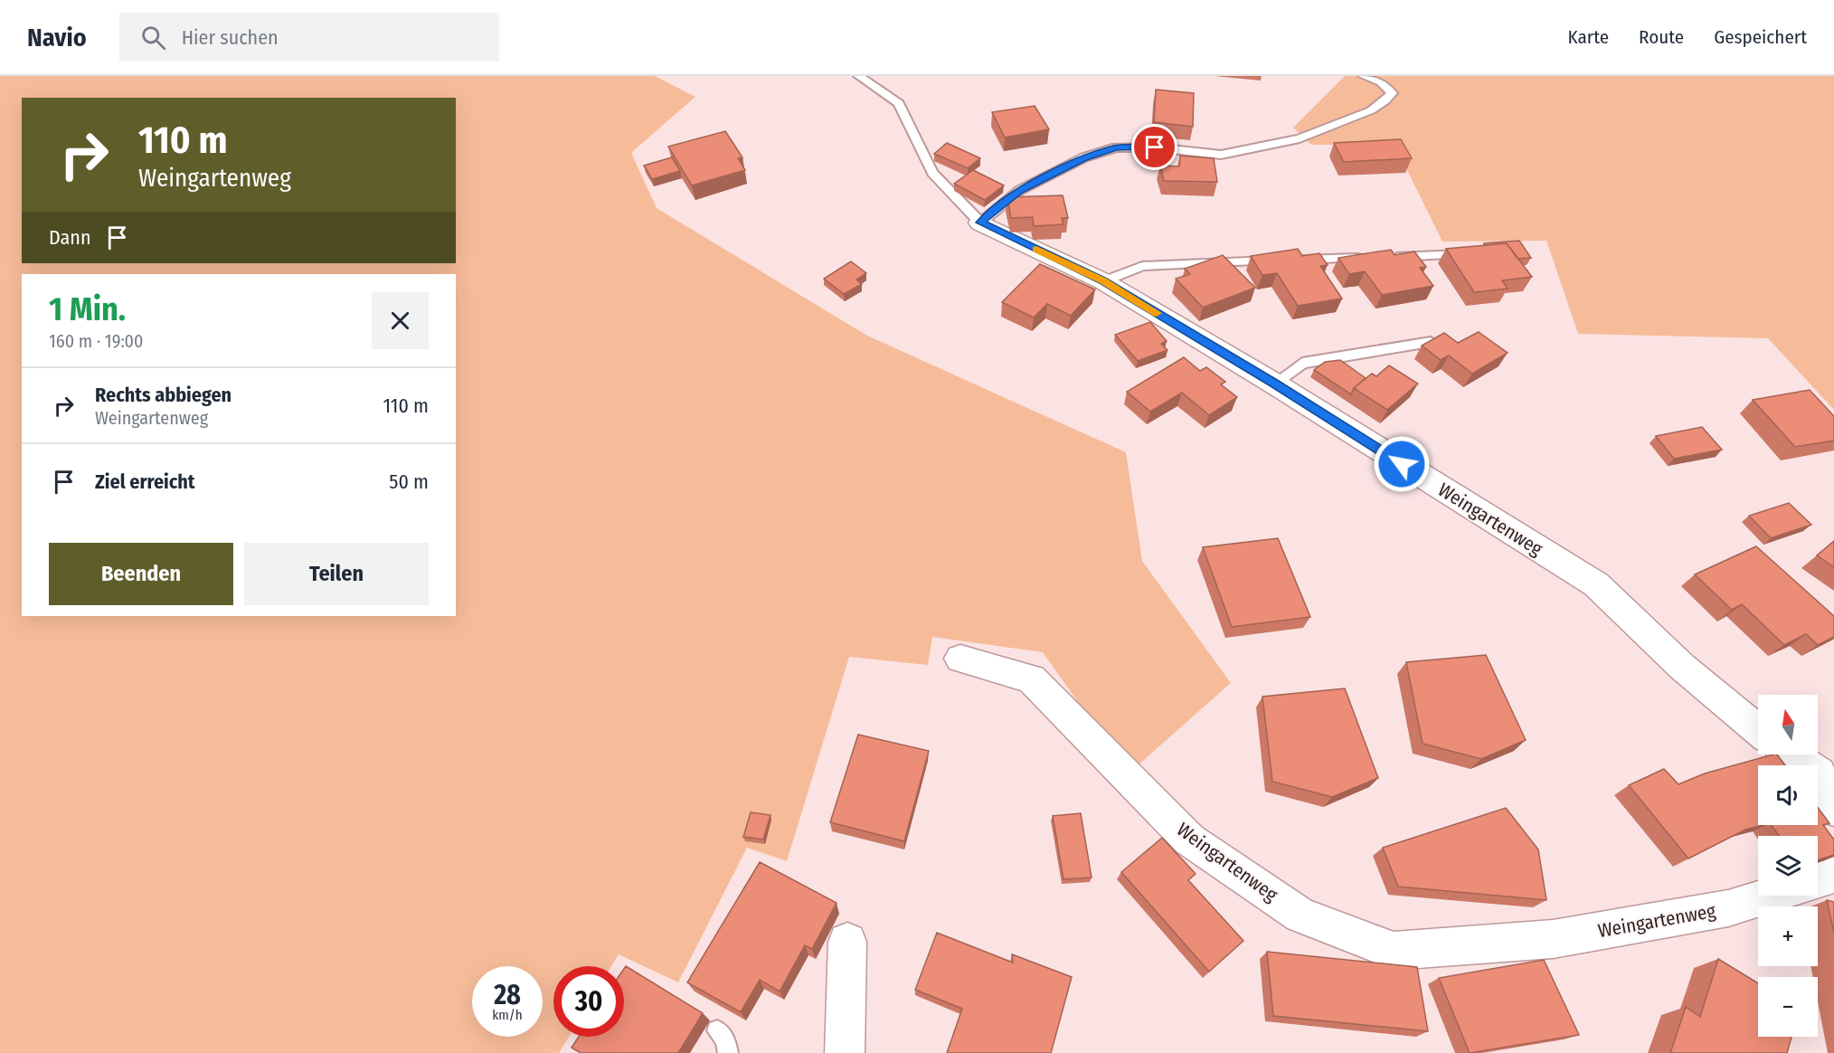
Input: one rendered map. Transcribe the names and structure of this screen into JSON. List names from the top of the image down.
{
  "streets": {
    "street": ["Weingartenweg"]
  },
  "north": "top",
  "page": {
    "header": "Navio",
    "search": "Hier suchen",
    "nav": ["Karte", "Route", "Gespeichert"],
    "turn": ["110 m", "Weingartenweg"],
    "then": "Dann",
    "heading": ["1 Min.", "160 m · 19:00"],
    "list": [
      {
        "name": "Rechts abbiegen",
        "note": "Weingartenweg",
        "value": "110 m"
      },
      {
        "name": "Ziel erreicht",
        "value": "50 m"
      }
    ],
    "buttons": ["Beenden", "Teilen"],
    "map_buttons": ["+", "−"],
    "speed": "28 km/h",
    "limit": "30"
  }
}
